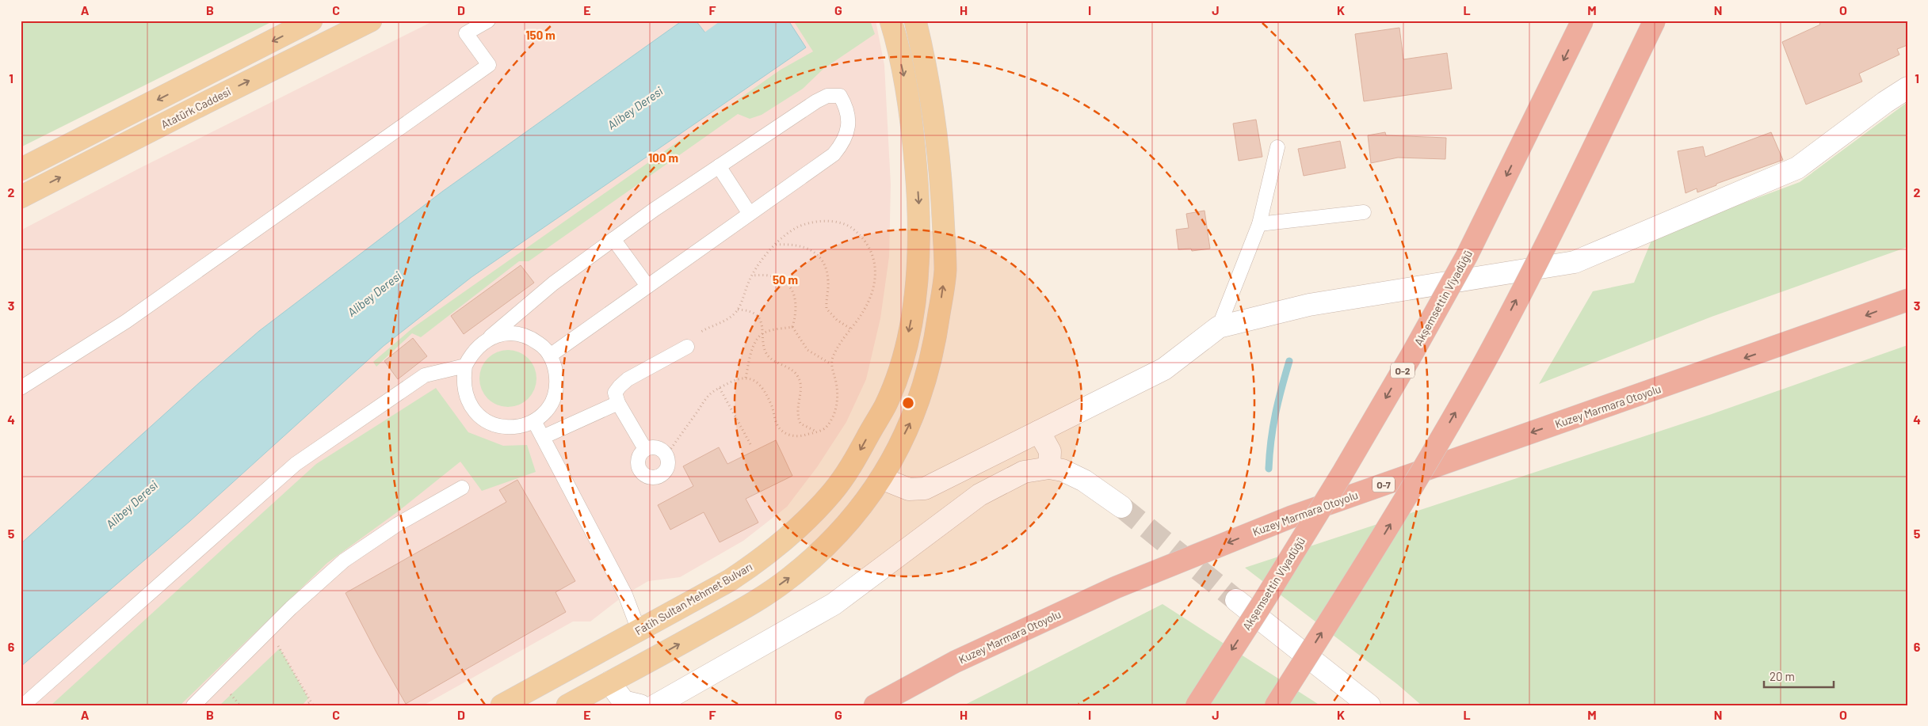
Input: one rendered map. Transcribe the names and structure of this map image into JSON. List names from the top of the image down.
{
  "streets": {
    "highway": [
      "Akşemsettin Viyadüğü",
      "O-2",
      "Kuzey Marmara Otoyolu",
      "O-7"
    ],
    "main road": ["Atatürk Caddesi", "Fatih Sultan Mehmet Bulvarı"]
  },
  "one_way": ["Kuzey Marmara Otoyolu"],
  "water": ["Alibey Deresi"],
  "scale_bar": "20 m",
  "grid": {
    "columns": [
      "A",
      "B",
      "C",
      "D",
      "E",
      "F",
      "G",
      "H",
      "I",
      "J",
      "K",
      "L",
      "M",
      "N",
      "O"
    ],
    "rows": [
      "1",
      "2",
      "3",
      "4",
      "5",
      "6"
    ]
  },
  "rings": ["150 m", "100 m", "50 m"]
}
